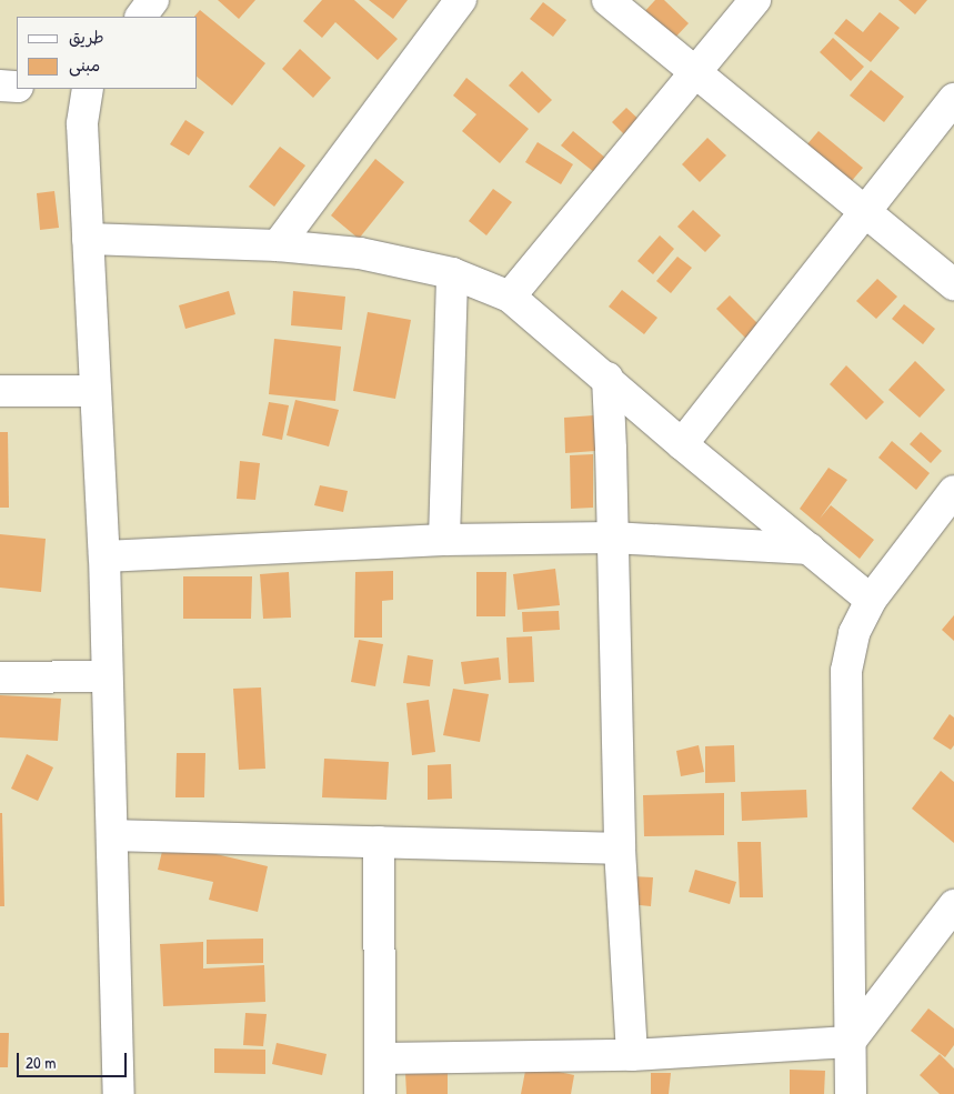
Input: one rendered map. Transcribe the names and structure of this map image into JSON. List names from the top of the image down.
{
  "legend": ["طريق", "مبنى"],
  "scale_bar": "20 m"
}
